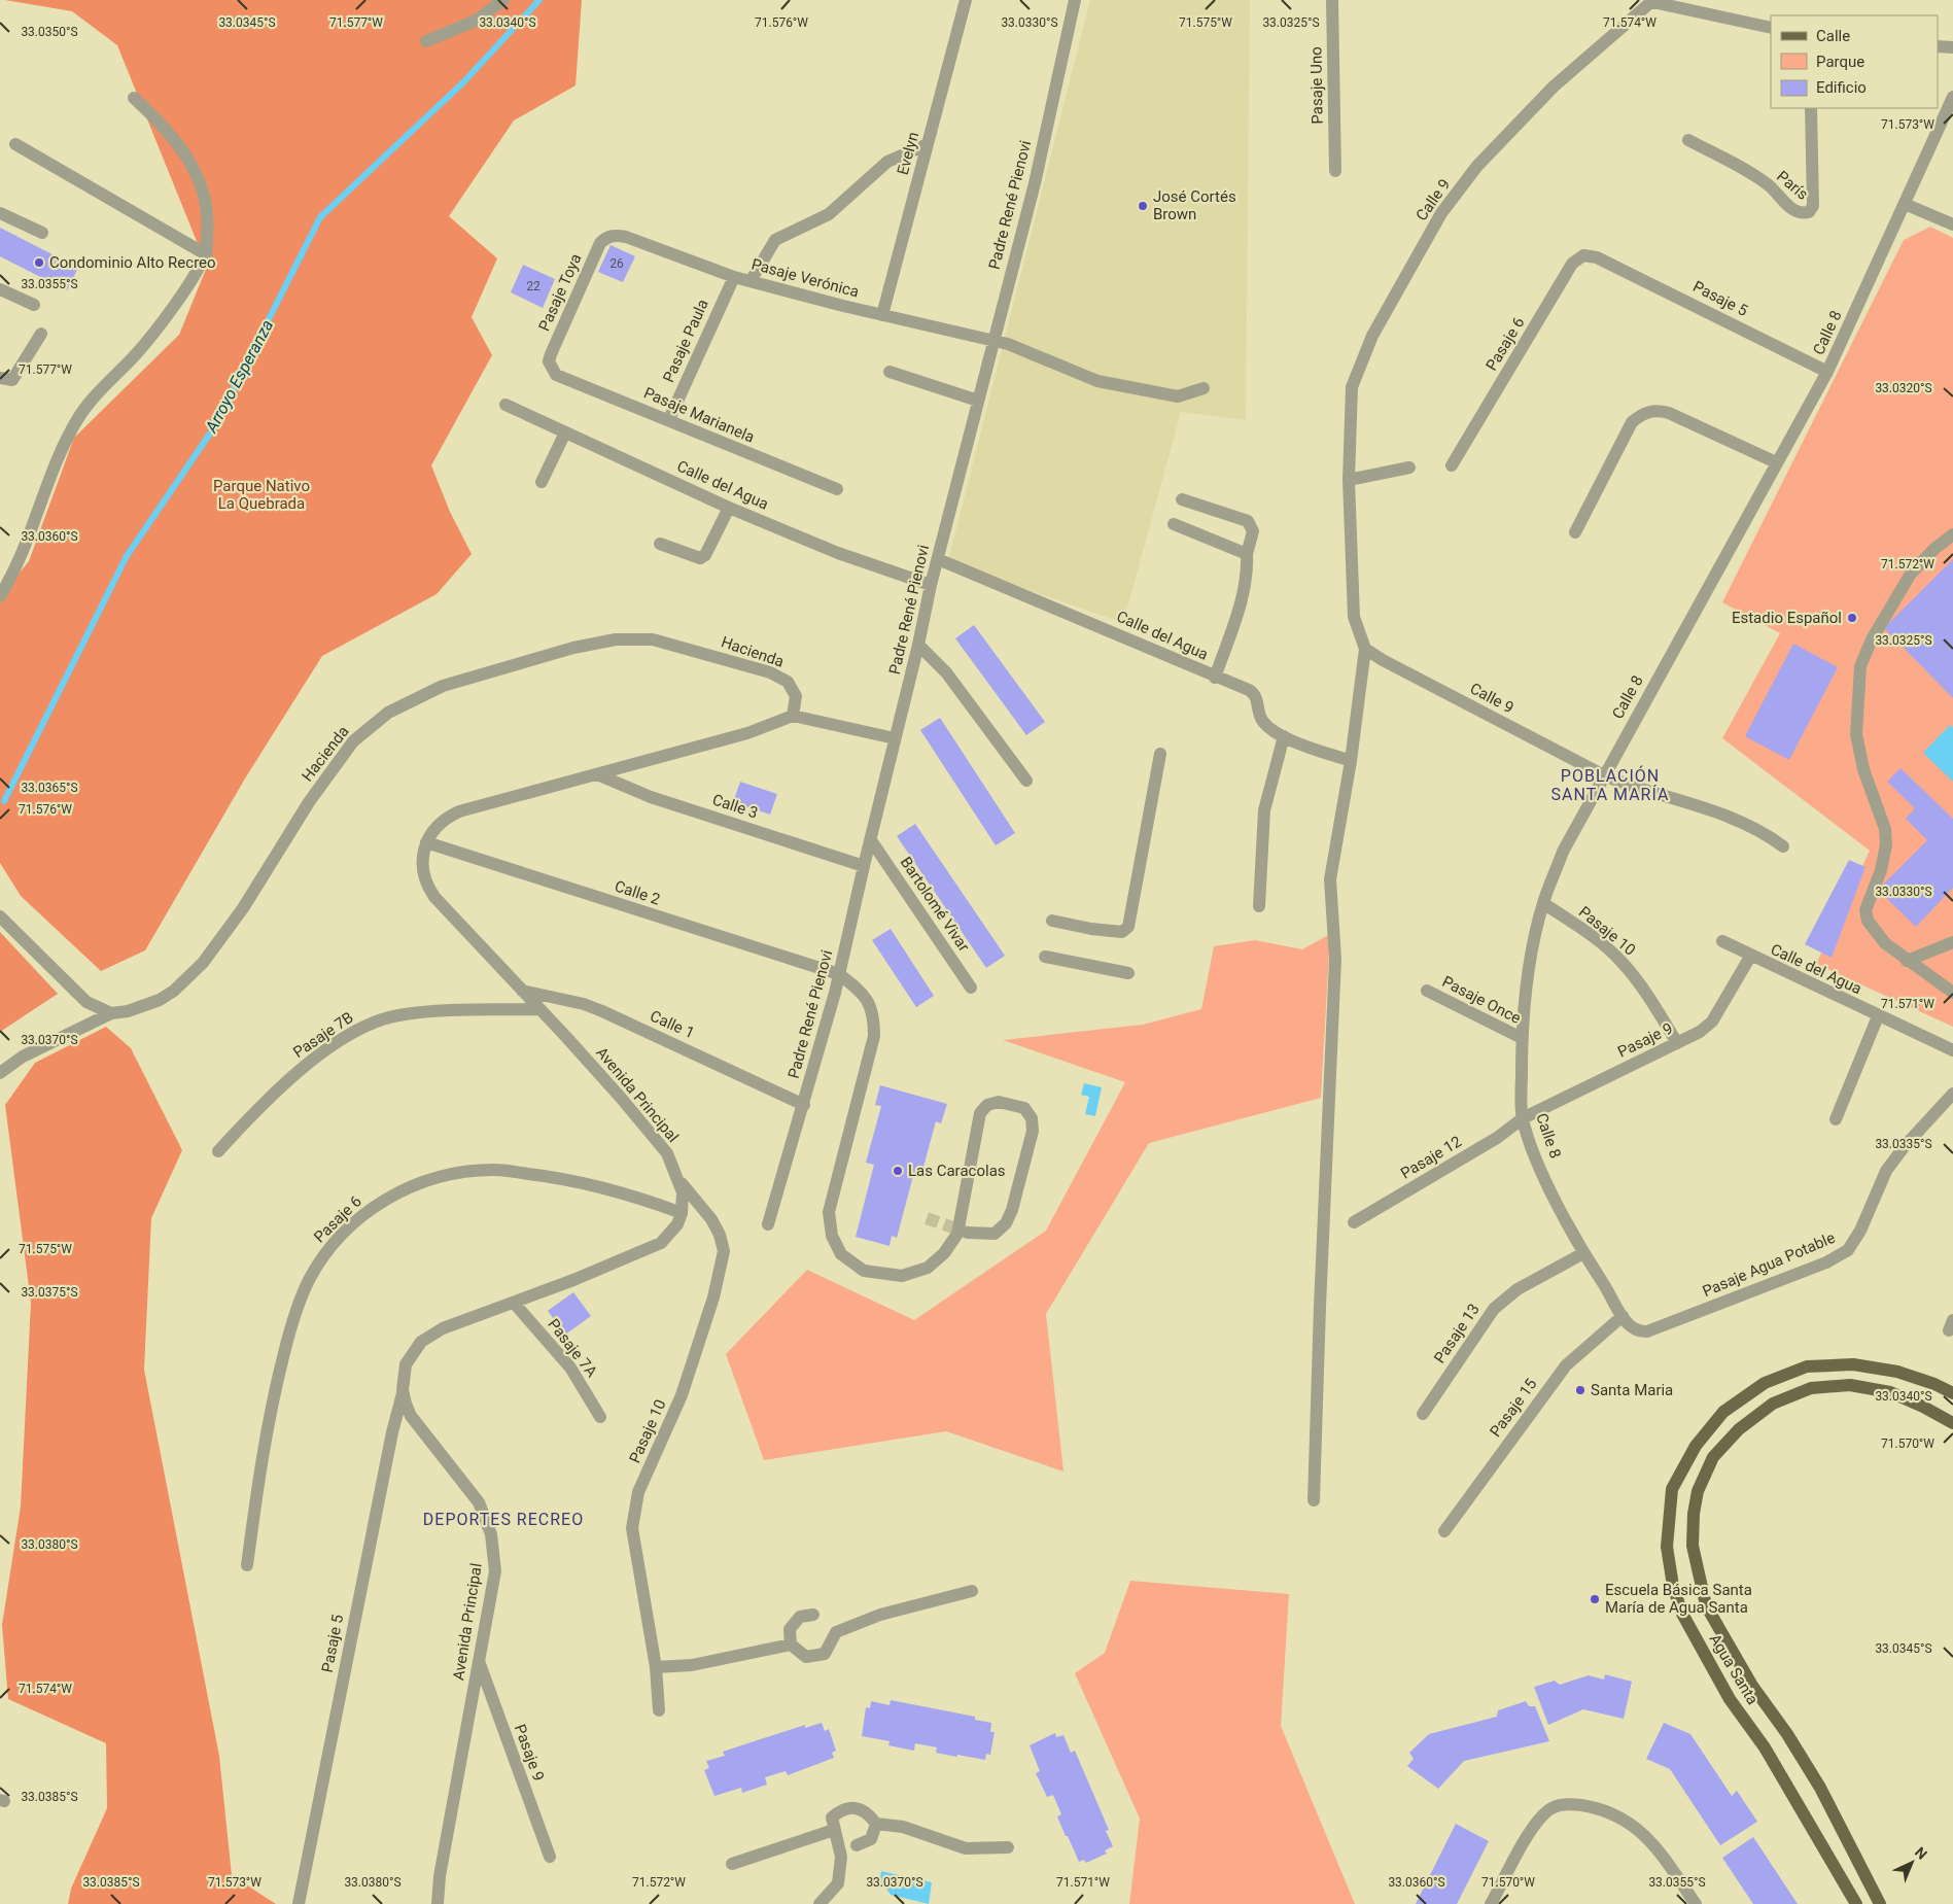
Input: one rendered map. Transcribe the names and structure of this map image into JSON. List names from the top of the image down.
{
  "streets": {
    "main road": ["Agua Santa"],
    "street": [
      "Pasaje Uno",
      "Evelyn",
      "París",
      "Calle 9",
      "Padre René Pienovi",
      "Pasaje Verónica",
      "Pasaje Toya",
      "Pasaje 5",
      "Calle 8",
      "Pasaje Paula",
      "Pasaje 6",
      "Pasaje Marianela",
      "Calle del Agua",
      "Hacienda",
      "Calle 3",
      "Calle 2",
      "Bartolomé Vivar",
      "Pasaje 10",
      "Pasaje Once",
      "Calle 1",
      "Pasaje 7B",
      "Pasaje 9",
      "Avenida Principal",
      "Pasaje 12",
      "Pasaje Agua Potable",
      "Pasaje 13",
      "Pasaje 7A",
      "Pasaje 15"
    ]
  },
  "crossings": [
    ["Evelyn", "Pasaje Verónica"],
    ["Calle 9", "Calle 8"],
    ["Calle 9", "Calle del Agua"],
    ["Padre René Pienovi", "Pasaje Verónica"],
    ["Padre René Pienovi", "Calle del Agua"],
    ["Padre René Pienovi", "Calle 3"],
    ["Padre René Pienovi", "Calle 2"],
    ["Padre René Pienovi", "Bartolomé Vivar"],
    ["Padre René Pienovi", "Calle 1"],
    ["Pasaje Verónica", "Pasaje Toya"],
    ["Pasaje Verónica", "Pasaje Paula"],
    ["Pasaje Toya", "Pasaje Marianela"],
    ["Pasaje 5", "Calle 8"],
    ["Pasaje 5", "Pasaje 6"],
    ["Pasaje 5", "Avenida Principal"],
    ["Calle 8", "Pasaje 10"],
    ["Calle 8", "Pasaje Once"],
    ["Calle 8", "Pasaje 9"],
    ["Calle 8", "Pasaje 12"],
    ["Calle 8", "Pasaje Agua Potable"],
    ["Calle 8", "Pasaje 13"],
    ["Calle 8", "Pasaje 15"],
    ["Pasaje Paula", "Pasaje Marianela"],
    ["Pasaje 6", "Avenida Principal"],
    ["Calle del Agua", "Pasaje 9"],
    ["Hacienda", "Avenida Principal"],
    ["Calle 3", "Avenida Principal"],
    ["Calle 2", "Avenida Principal"],
    ["Pasaje 10", "Pasaje 9"],
    ["Pasaje 10", "Avenida Principal"],
    ["Calle 1", "Avenida Principal"],
    ["Pasaje 7B", "Avenida Principal"],
    ["Pasaje 9", "Avenida Principal"],
    ["Pasaje 9", "Pasaje 12"],
    ["Avenida Principal", "Pasaje 7A"]
  ],
  "districts": ["POBLACIÓN SANTA MARÍA", "DEPORTES RECREO"],
  "water": ["Arroyo Esperanza"],
  "parks": ["Parque Nativo La Quebrada"],
  "places": [
    "José Cortés Brown",
    "Condominio Alto Recreo",
    "Estadio Español",
    "Las Caracolas",
    "Santa Maria",
    "Escuela Básica Santa María de Agua Santa"
  ],
  "house_numbers": ["26", "22"],
  "legend": ["Calle", "Parque", "Edificio"],
  "north": "top right",
  "coordinates": [
    "33.0345°S",
    "33.0340°S",
    "33.0330°S",
    "33.0325°S",
    "71.577°W",
    "71.576°W",
    "71.575°W",
    "71.574°W",
    "33.0350°S",
    "71.573°W",
    "33.0355°S",
    "33.0320°S",
    "33.0360°S",
    "71.572°W",
    "33.0365°S",
    "71.571°W",
    "33.0370°S",
    "33.0335°S",
    "33.0375°S",
    "71.570°W",
    "33.0380°S",
    "33.0385°S"
  ]
}
